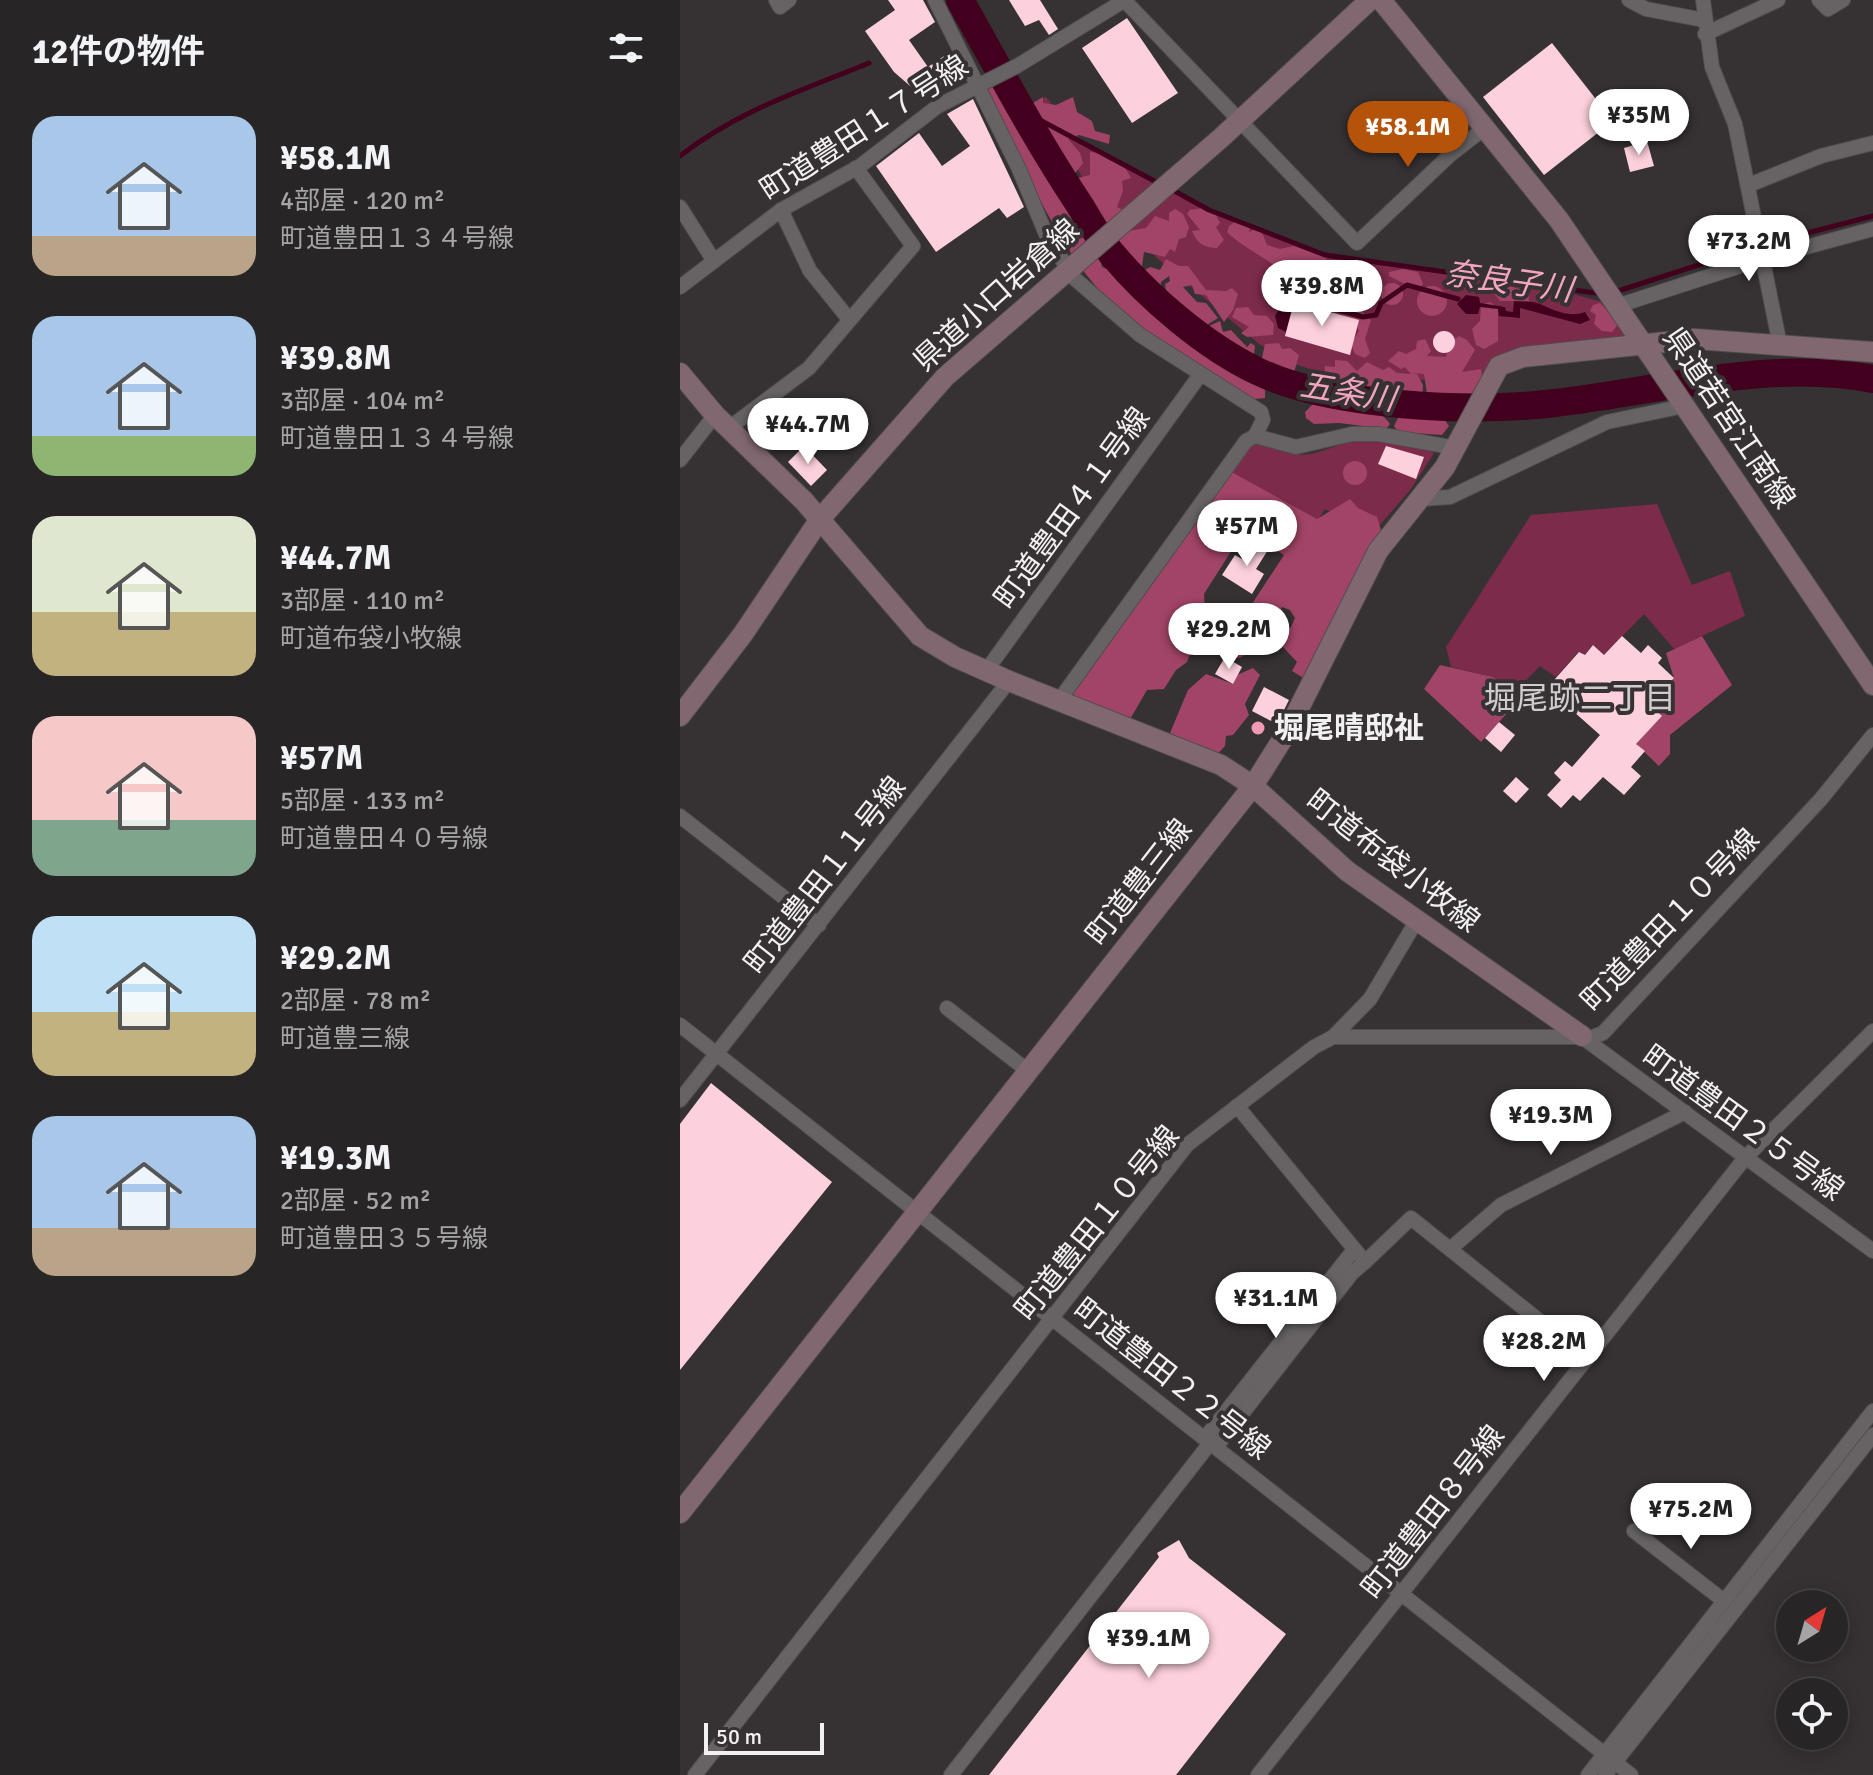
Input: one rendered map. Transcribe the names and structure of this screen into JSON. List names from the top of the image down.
{
  "streets": {
    "street": [
      "町道豊田１７号線",
      "県道小口岩倉線",
      "県道若宮江南線",
      "町道豊田４１号線",
      "町道布袋小牧線",
      "町道豊田１１号線",
      "町道豊三線",
      "町道豊田１０号線",
      "町道豊田２５号線",
      "町道豊田２２号線",
      "町道豊田８号線"
    ]
  },
  "crossings": [
    ["県道小口岩倉線", "町道布袋小牧線"],
    ["県道若宮江南線", "町道豊三線"],
    ["町道豊田４１号線", "町道布袋小牧線"],
    ["町道布袋小牧線", "町道豊田１１号線"],
    ["町道布袋小牧線", "町道豊三線"],
    ["町道布袋小牧線", "町道豊田１０号線"],
    ["町道布袋小牧線", "町道豊田２５号線"],
    ["町道豊田１１号線", "町道豊田２２号線"],
    ["町道豊三線", "町道豊田２２号線"],
    ["町道豊田１０号線", "町道豊田２５号線"],
    ["町道豊田１０号線", "町道豊田２２号線"],
    ["町道豊田２５号線", "町道豊田８号線"],
    ["町道豊田２２号線", "町道豊田８号線"]
  ],
  "districts": ["堀尾跡二丁目"],
  "water": ["奈良子川", "五条川"],
  "places": ["堀尾晴邸祉"],
  "scale_bar": "50 m",
  "north": "top right",
  "page": {
    "heading": "12件の物件",
    "price": [
      "¥35M",
      "¥58.1M",
      "¥73.2M",
      "¥39.8M",
      "¥44.7M",
      "¥57M",
      "¥29.2M",
      "¥19.3M",
      "¥31.1M",
      "¥28.2M",
      "¥75.2M",
      "¥39.1M"
    ],
    "list": [
      {
        "name": "¥58.1M",
        "note": "4部屋 · 120 m² · 町道豊田１３４号線"
      },
      {
        "name": "¥39.8M",
        "note": "3部屋 · 104 m² · 町道豊田１３４号線"
      },
      {
        "name": "¥44.7M",
        "note": "3部屋 · 110 m² · 町道布袋小牧線"
      },
      {
        "name": "¥57M",
        "note": "5部屋 · 133 m² · 町道豊田４０号線"
      },
      {
        "name": "¥29.2M",
        "note": "2部屋 · 78 m² · 町道豊三線"
      },
      {
        "name": "¥19.3M",
        "note": "2部屋 · 52 m² · 町道豊田３５号線"
      }
    ],
    "scale": "50 m"
  }
}
